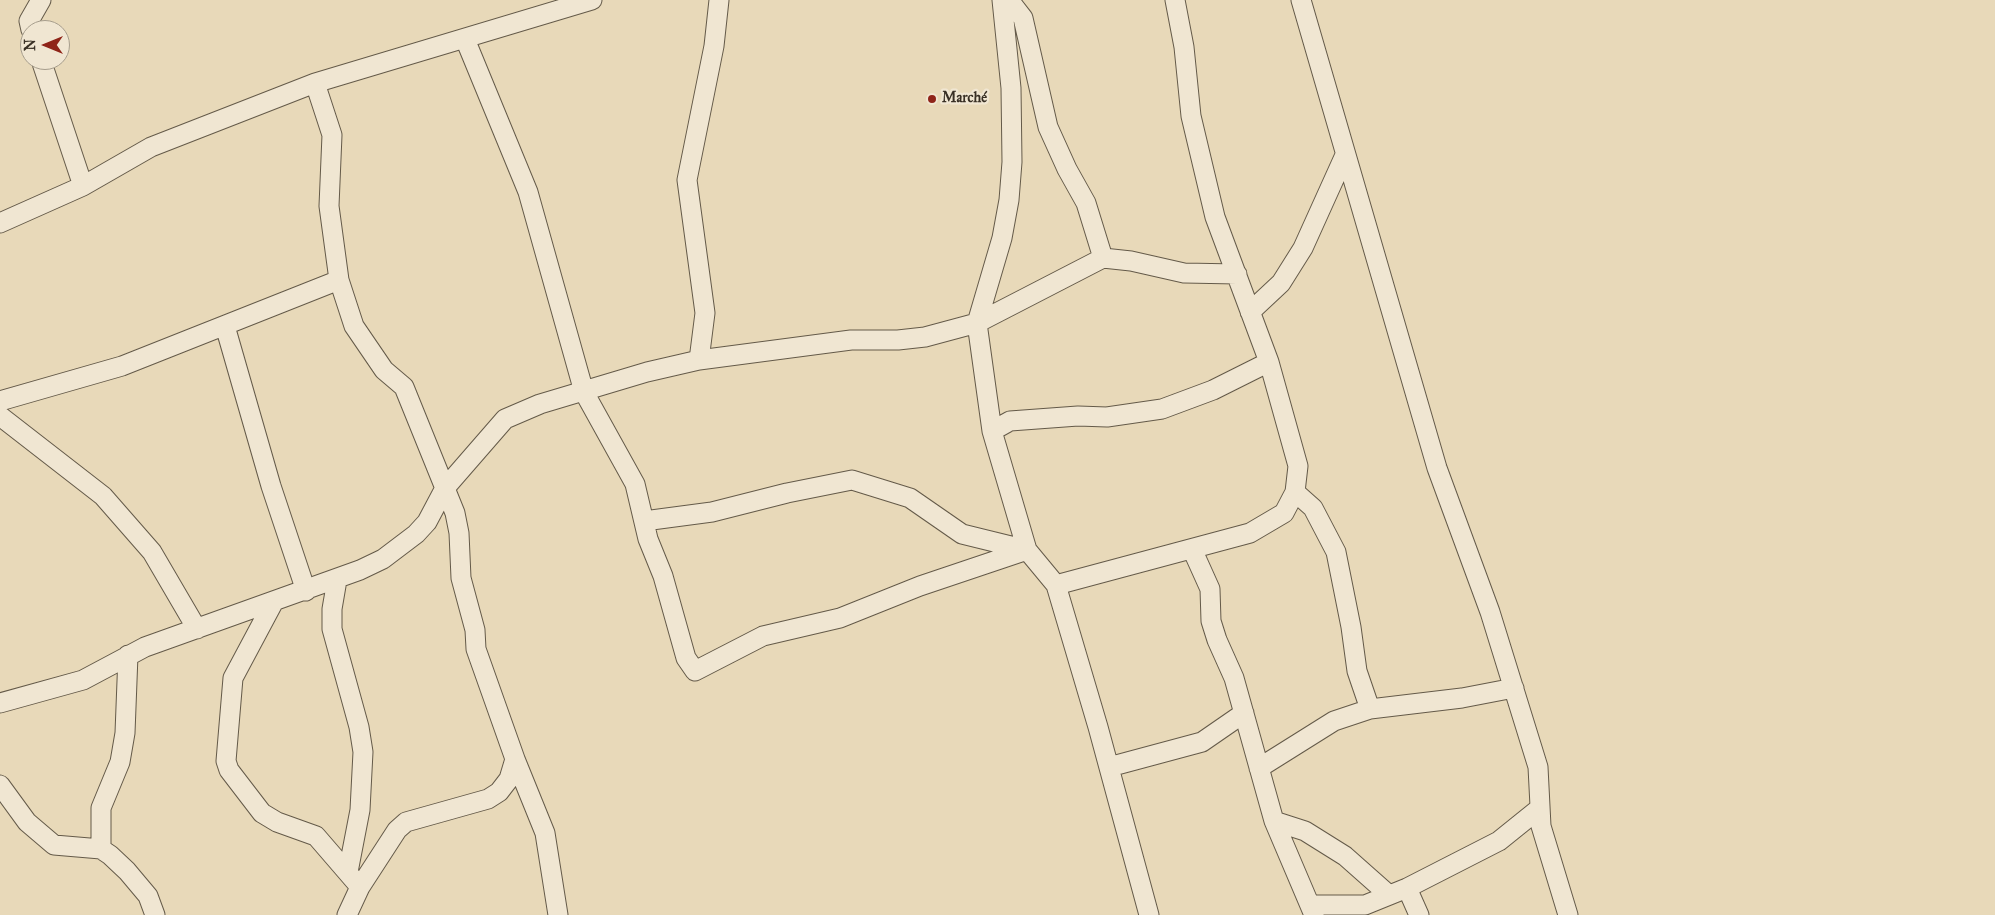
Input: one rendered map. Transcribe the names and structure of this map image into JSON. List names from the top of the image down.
{
  "places": ["Marché"],
  "north": "left"
}
